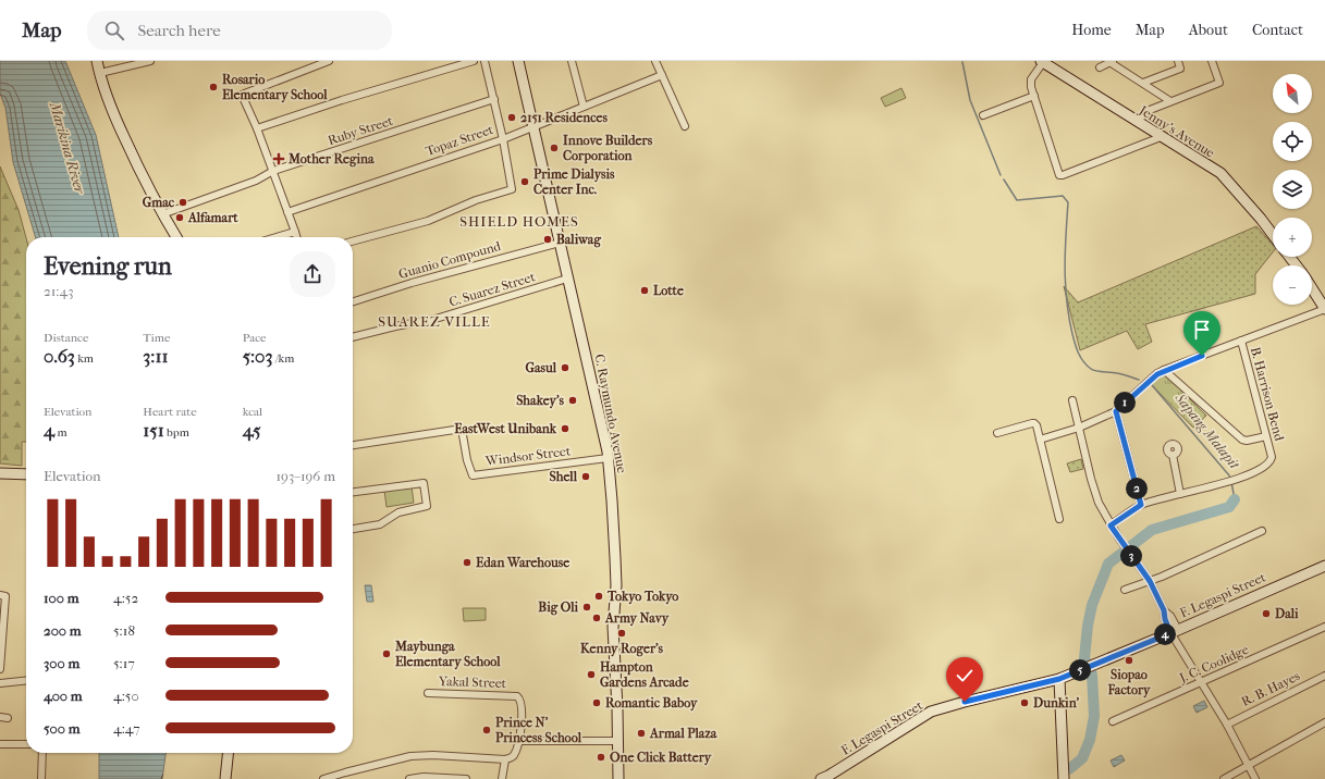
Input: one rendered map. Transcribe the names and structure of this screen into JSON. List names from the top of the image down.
{
  "streets": {
    "main road": ["Jenny's Avenue", "C. Raymundo Avenue", "F. Legaspi Street"],
    "street": [
      "Ruby Street",
      "Topaz Street",
      "Guanio Compound",
      "C. Suarez Street",
      "B. Harrison Bend",
      "Windsor Street",
      "J. C. Coolidge",
      "Yakal Street",
      "R. B. Hayes"
    ]
  },
  "crossings": [
    ["Topaz Street", "C. Raymundo Avenue"],
    ["Guanio Compound", "C. Raymundo Avenue"],
    ["C. Suarez Street", "C. Raymundo Avenue"],
    ["C. Raymundo Avenue", "Windsor Street"]
  ],
  "districts": ["SHIELD HOMES", "SUAREZ VILLE"],
  "water": ["Marikina River", "Sapang Malapit"],
  "places": {
    "other": [
      "Rosario Elementary School",
      "2151 Residences",
      "Innove Builders Corporation",
      "Prime Dialysis Center Inc.",
      "Gmac",
      "Alfamart",
      "Baliwag",
      "Lotte",
      "Gasul",
      "Shakey's",
      "EastWest Unibank",
      "Shell",
      "Edan Warehouse",
      "Tokyo Tokyo",
      "Big Oli",
      "Dali",
      "Army Navy",
      "Kenny Roger's",
      "Maybunga Elementary School",
      "Siopao Factory",
      "Hampton Gardens Arcade",
      "Romantic Baboy",
      "Dunkin'",
      "Prince N' Princess School",
      "Armal Plaza",
      "One Click Battery"
    ],
    "health": ["Mother Regina"]
  },
  "north": "top left",
  "page": {
    "header": "Map",
    "search": "Search here",
    "nav": [
      "Home",
      "Map",
      "About",
      "Contact"
    ],
    "map_buttons": ["+", "−"],
    "heading": ["Evening run", "21:43"],
    "stats": [
      ["Distance", "0.63 km"],
      ["Time", "3:11"],
      ["Pace", "5:03 /km"],
      ["Elevation", "4 m"],
      ["Heart rate", "151 bpm"],
      ["kcal", "45"]
    ],
    "pins": [
      "1",
      "2",
      "3",
      "4",
      "5"
    ],
    "chart": ["Elevation", "193–196 m"],
    "list": [
      {
        "name": "100 m",
        "note": "4:52"
      },
      {
        "name": "200 m",
        "note": "5:18"
      },
      {
        "name": "300 m",
        "note": "5:17"
      },
      {
        "name": "400 m",
        "note": "4:50"
      },
      {
        "name": "500 m",
        "note": "4:47"
      }
    ]
  }
}
